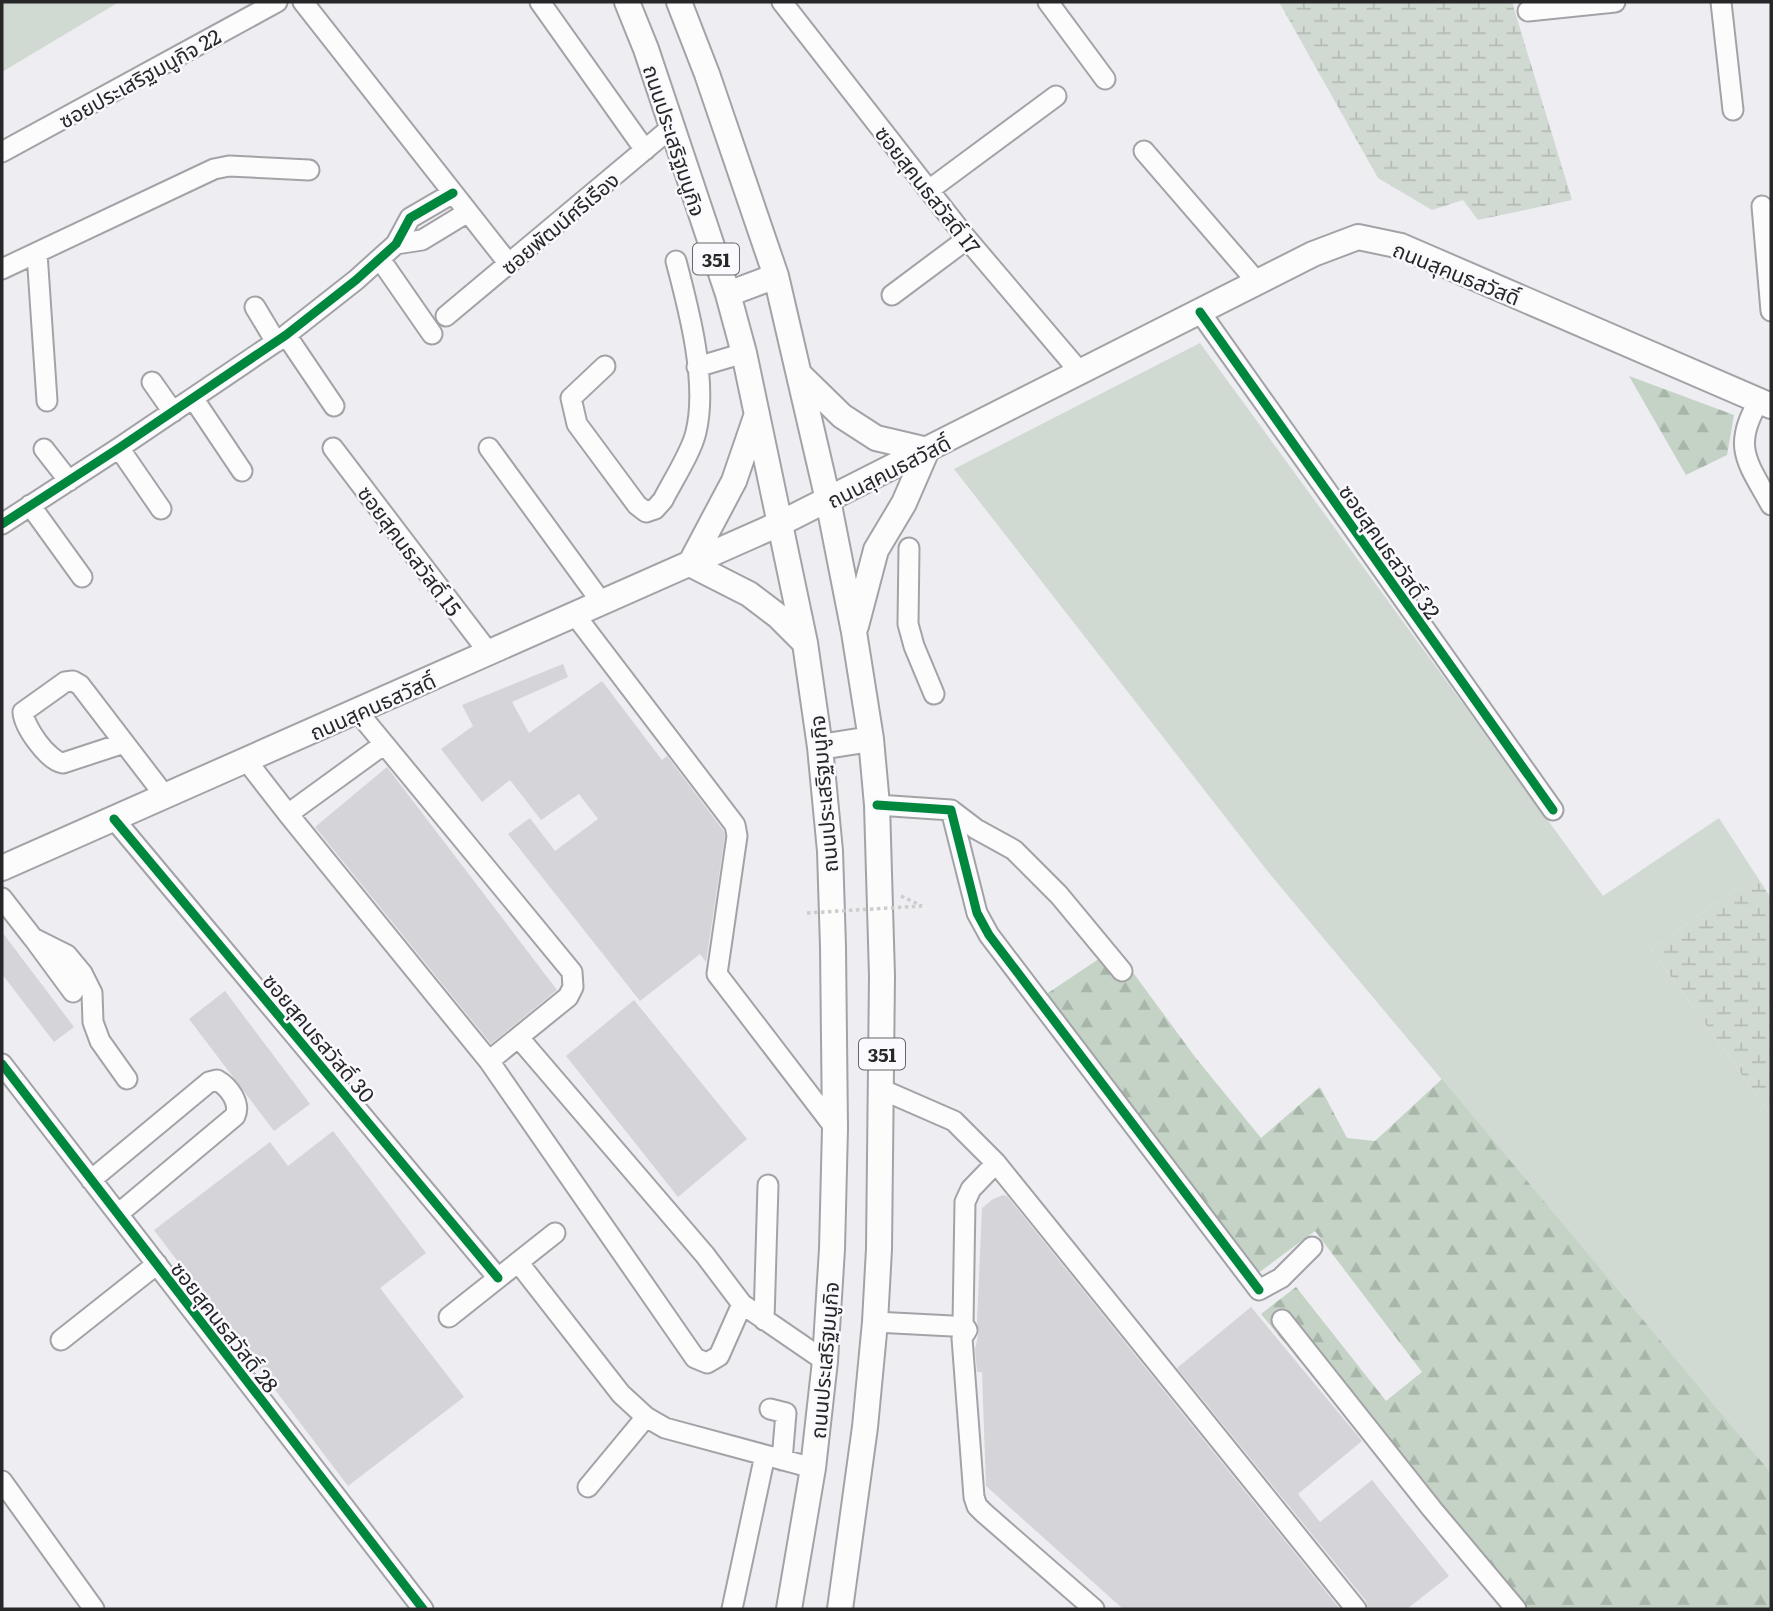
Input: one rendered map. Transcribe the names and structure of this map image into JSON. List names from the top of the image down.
{
  "streets": {
    "main road": ["ถนนประเสริฐมนูกิจ", "351", "ถนนสุคนธสวัสดิ์"],
    "street": [
      "ซอยประเสริฐมนูกิจ 22",
      "ซอยสุคนธสวัสดิ์ 17",
      "ซอยพัฒน์ศรีเรือง",
      "ซอยสุคนธสวัสดิ์ 15",
      "ซอยสุคนธสวัสดิ์ 32",
      "ซอยสุคนธสวัสดิ์ 30",
      "ซอยสุคนธสวัสดิ์ 28"
    ]
  },
  "crossings": [
    ["ถนนประเสริฐมนูกิจ", "ซอยพัฒน์ศรีเรือง"],
    ["ถนนประเสริฐมนูกิจ", "ถนนสุคนธสวัสดิ์"],
    ["ซอยสุคนธสวัสดิ์ 17", "ถนนสุคนธสวัสดิ์"],
    ["351", "ถนนสุคนธสวัสดิ์"],
    ["ถนนสุคนธสวัสดิ์", "ซอยสุคนธสวัสดิ์ 15"],
    ["ถนนสุคนธสวัสดิ์", "ซอยสุคนธสวัสดิ์ 32"],
    ["ถนนสุคนธสวัสดิ์", "ซอยสุคนธสวัสดิ์ 30"]
  ]
}
